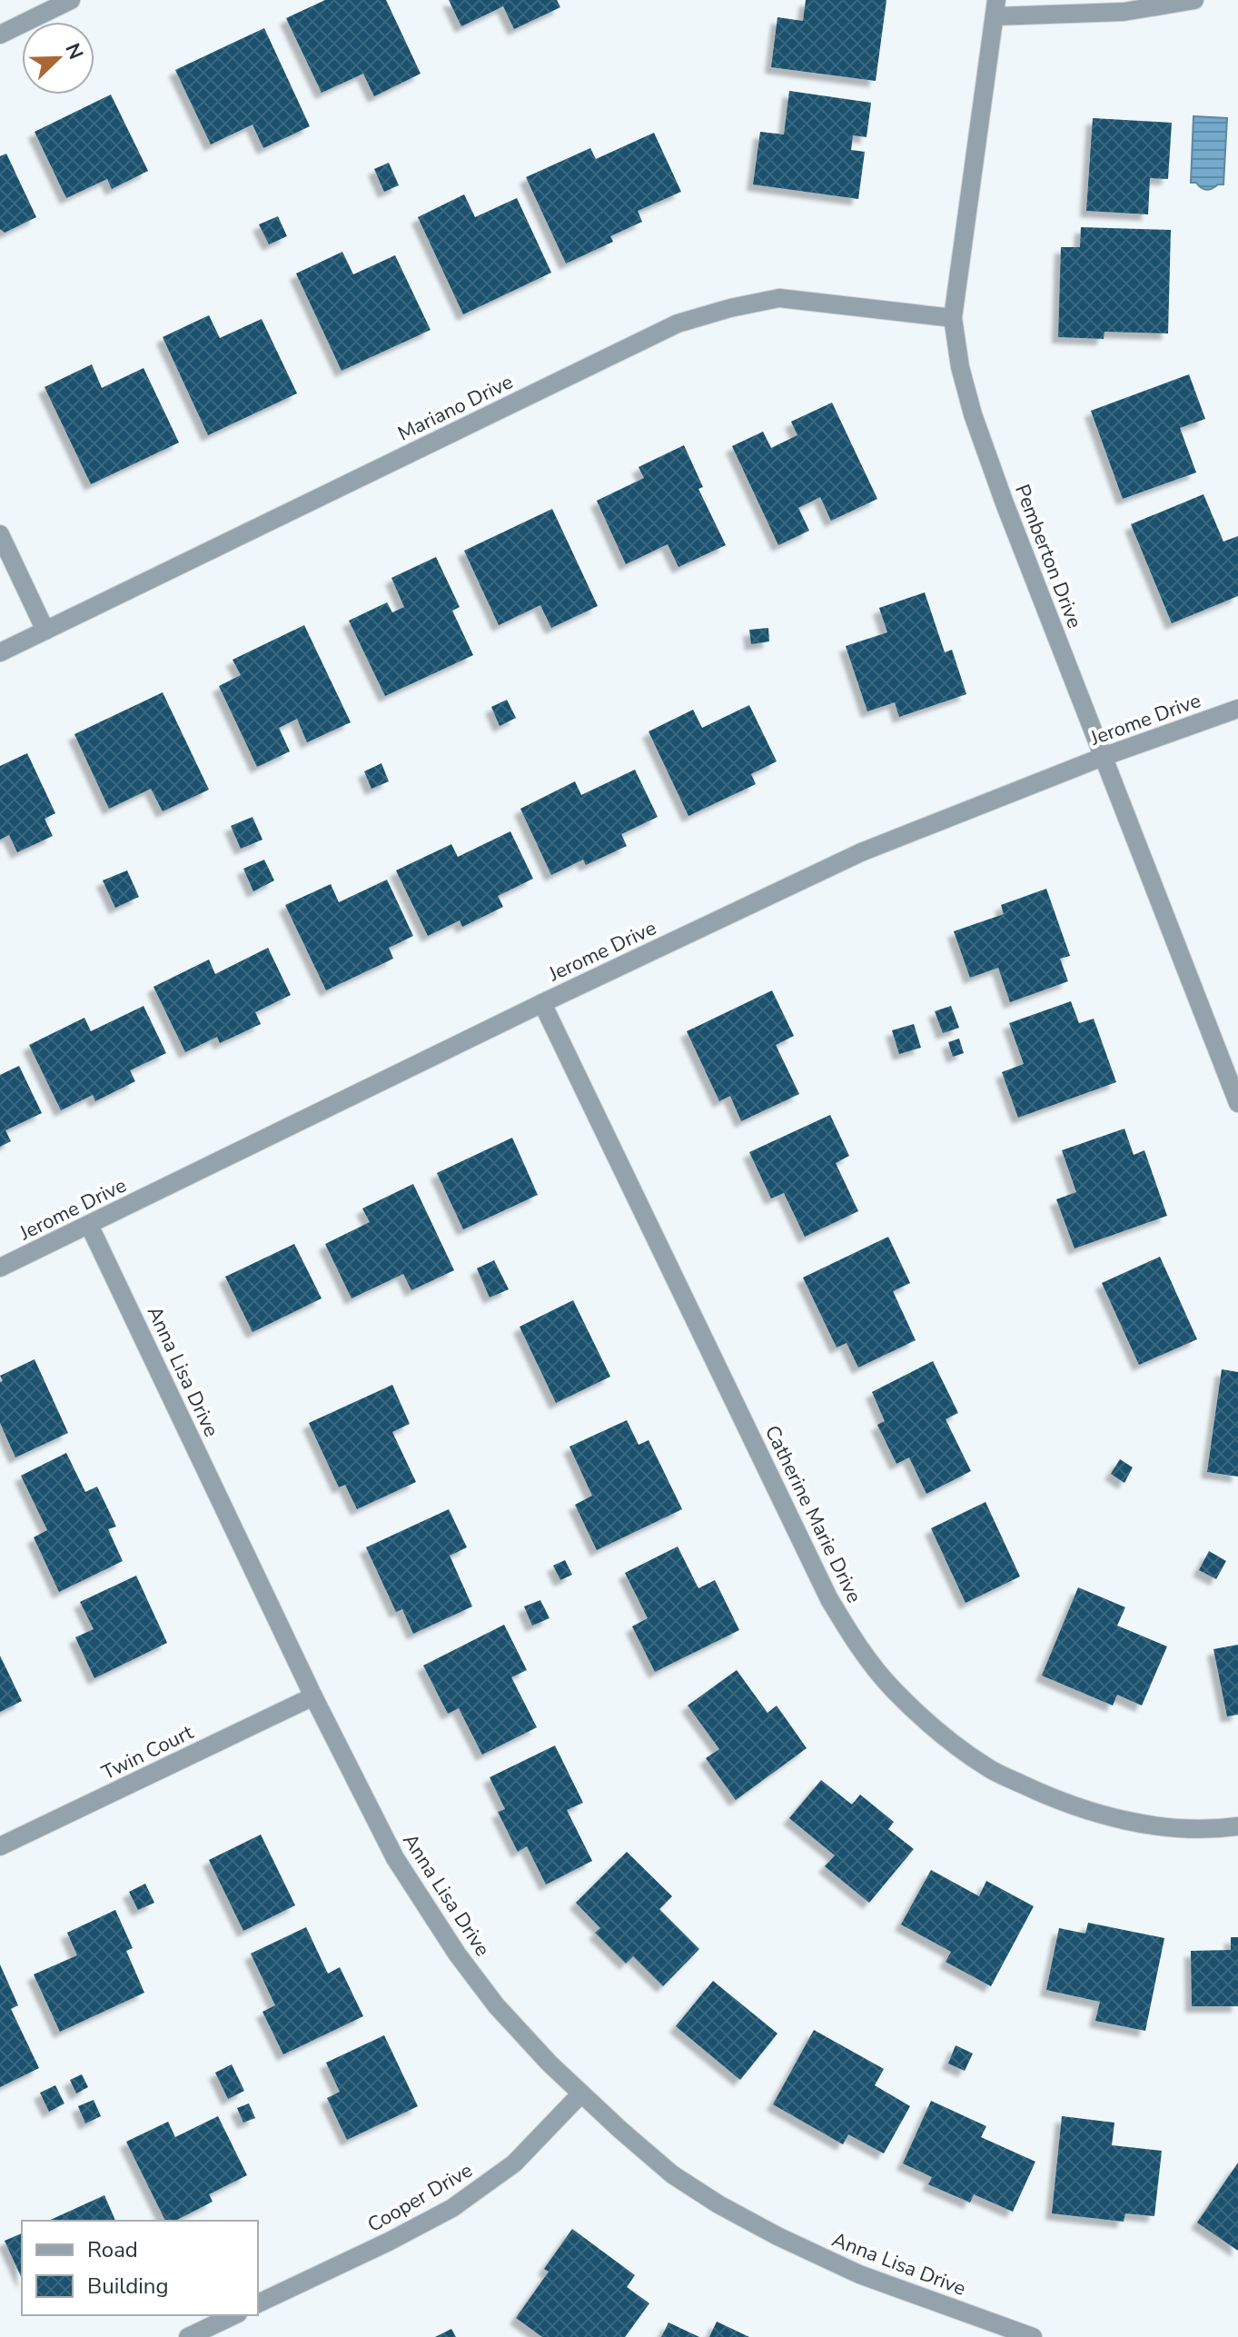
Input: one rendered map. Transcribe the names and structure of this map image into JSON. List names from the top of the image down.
{
  "streets": {
    "street": [
      "Mariano Drive",
      "Pemberton Drive",
      "Jerome Drive",
      "Anna Lisa Drive",
      "Catherine Marie Drive",
      "Twin Court",
      "Cooper Drive"
    ]
  },
  "crossings": [
    ["Mariano Drive", "Pemberton Drive"],
    ["Pemberton Drive", "Jerome Drive"],
    ["Jerome Drive", "Anna Lisa Drive"],
    ["Jerome Drive", "Catherine Marie Drive"],
    ["Anna Lisa Drive", "Twin Court"],
    ["Anna Lisa Drive", "Cooper Drive"]
  ],
  "legend": ["Road", "Building"],
  "north": "top right"
}
